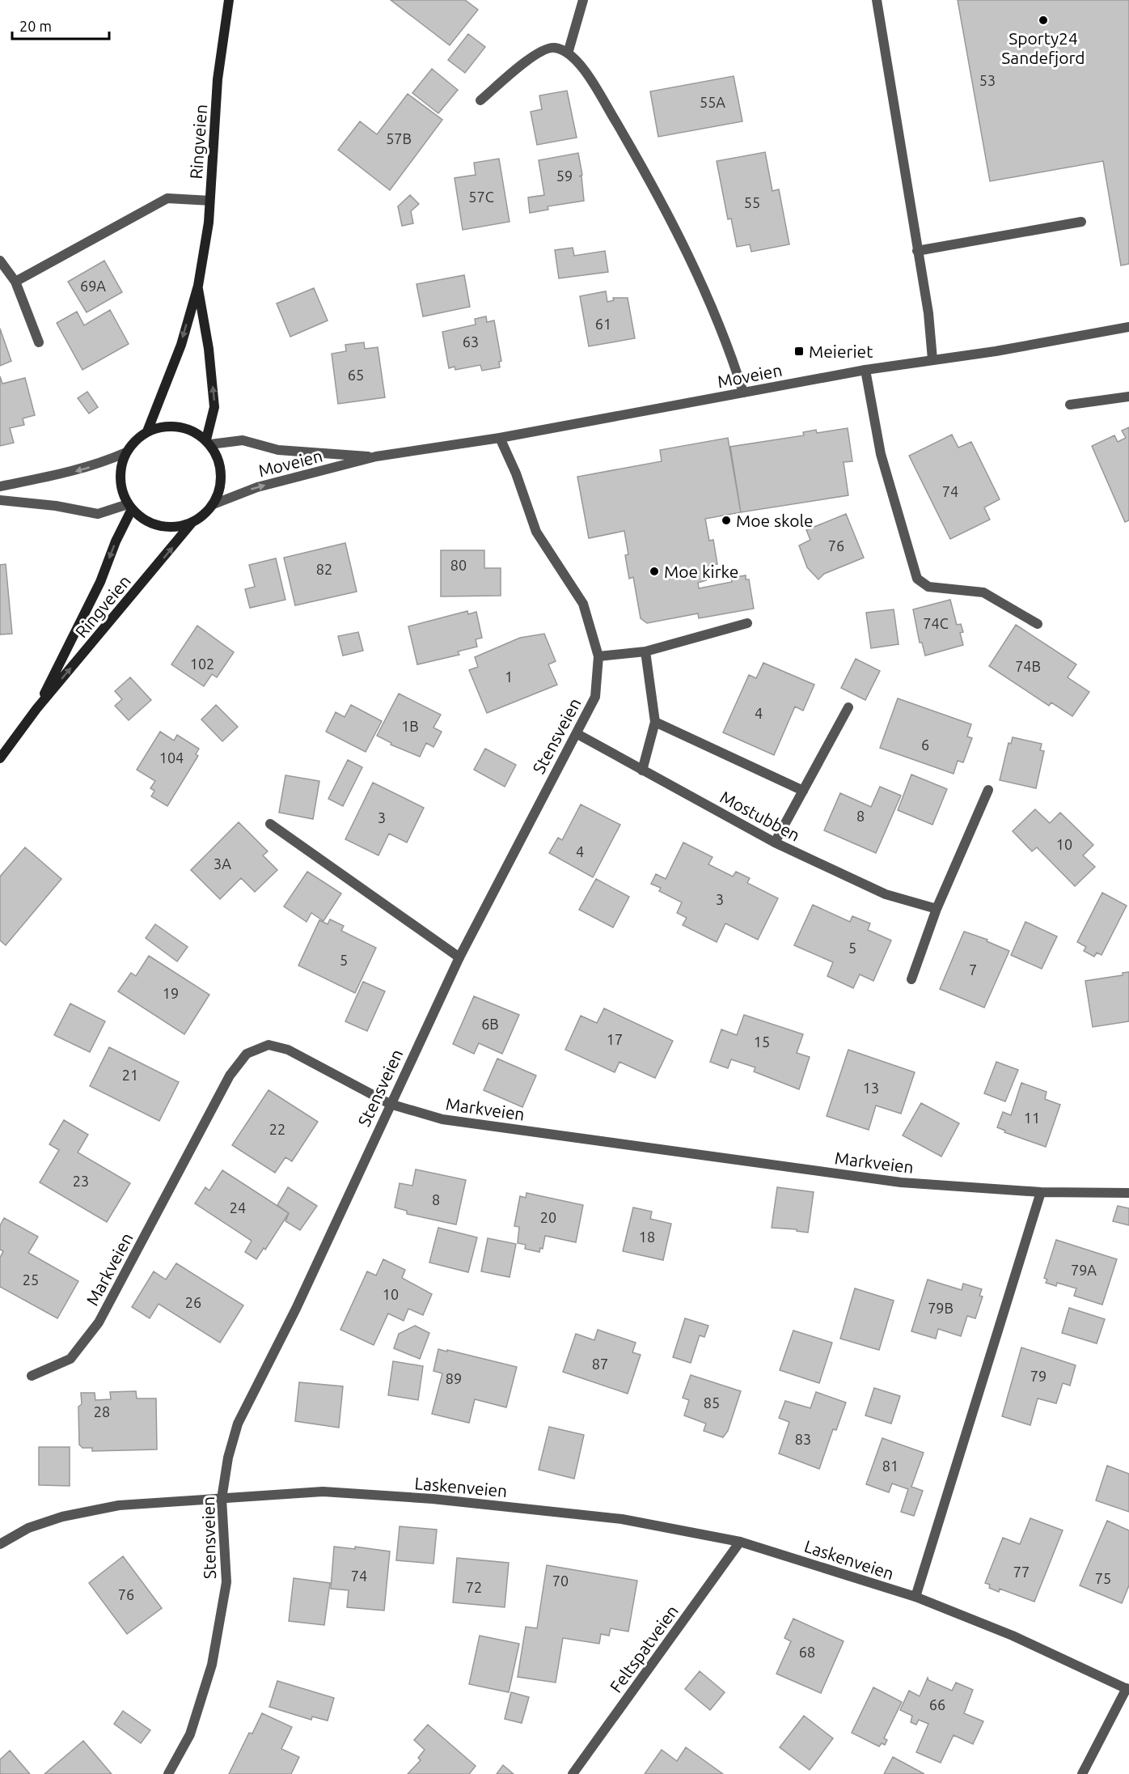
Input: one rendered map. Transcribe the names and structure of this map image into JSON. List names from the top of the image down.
{
  "streets": {
    "main road": ["Ringveien"],
    "street": [
      "Moveien",
      "Stensveien",
      "Mostubben",
      "Markveien",
      "Laskenveien",
      "Feltspatveien"
    ]
  },
  "crossings": [
    ["Ringveien", "Moveien"],
    ["Moveien", "Stensveien"],
    ["Stensveien", "Mostubben"],
    ["Stensveien", "Markveien"],
    ["Stensveien", "Laskenveien"],
    ["Laskenveien", "Feltspatveien"]
  ],
  "places": {
    "other": ["Sporty24 Sandefjord", "Moe skole", "Moe kirke"],
    "transit": ["Meieriet"]
  },
  "house_numbers": [
    "53",
    "55A",
    "57B",
    "59",
    "57C",
    "55",
    "69A",
    "61",
    "63",
    "65",
    "74",
    "76",
    "80",
    "82",
    "74C",
    "102",
    "74B",
    "1",
    "4",
    "1B",
    "6",
    "104",
    "8",
    "3",
    "10",
    "4",
    "3A",
    "3",
    "5",
    "5",
    "7",
    "19",
    "6B",
    "17",
    "15",
    "21",
    "13",
    "11",
    "22",
    "23",
    "8",
    "24",
    "20",
    "18",
    "79A",
    "25",
    "10",
    "26",
    "79B",
    "87",
    "79",
    "89",
    "85",
    "28",
    "83",
    "81",
    "77",
    "74",
    "75",
    "70",
    "72",
    "76",
    "68",
    "66"
  ],
  "scale_bar": "20 m"
}
